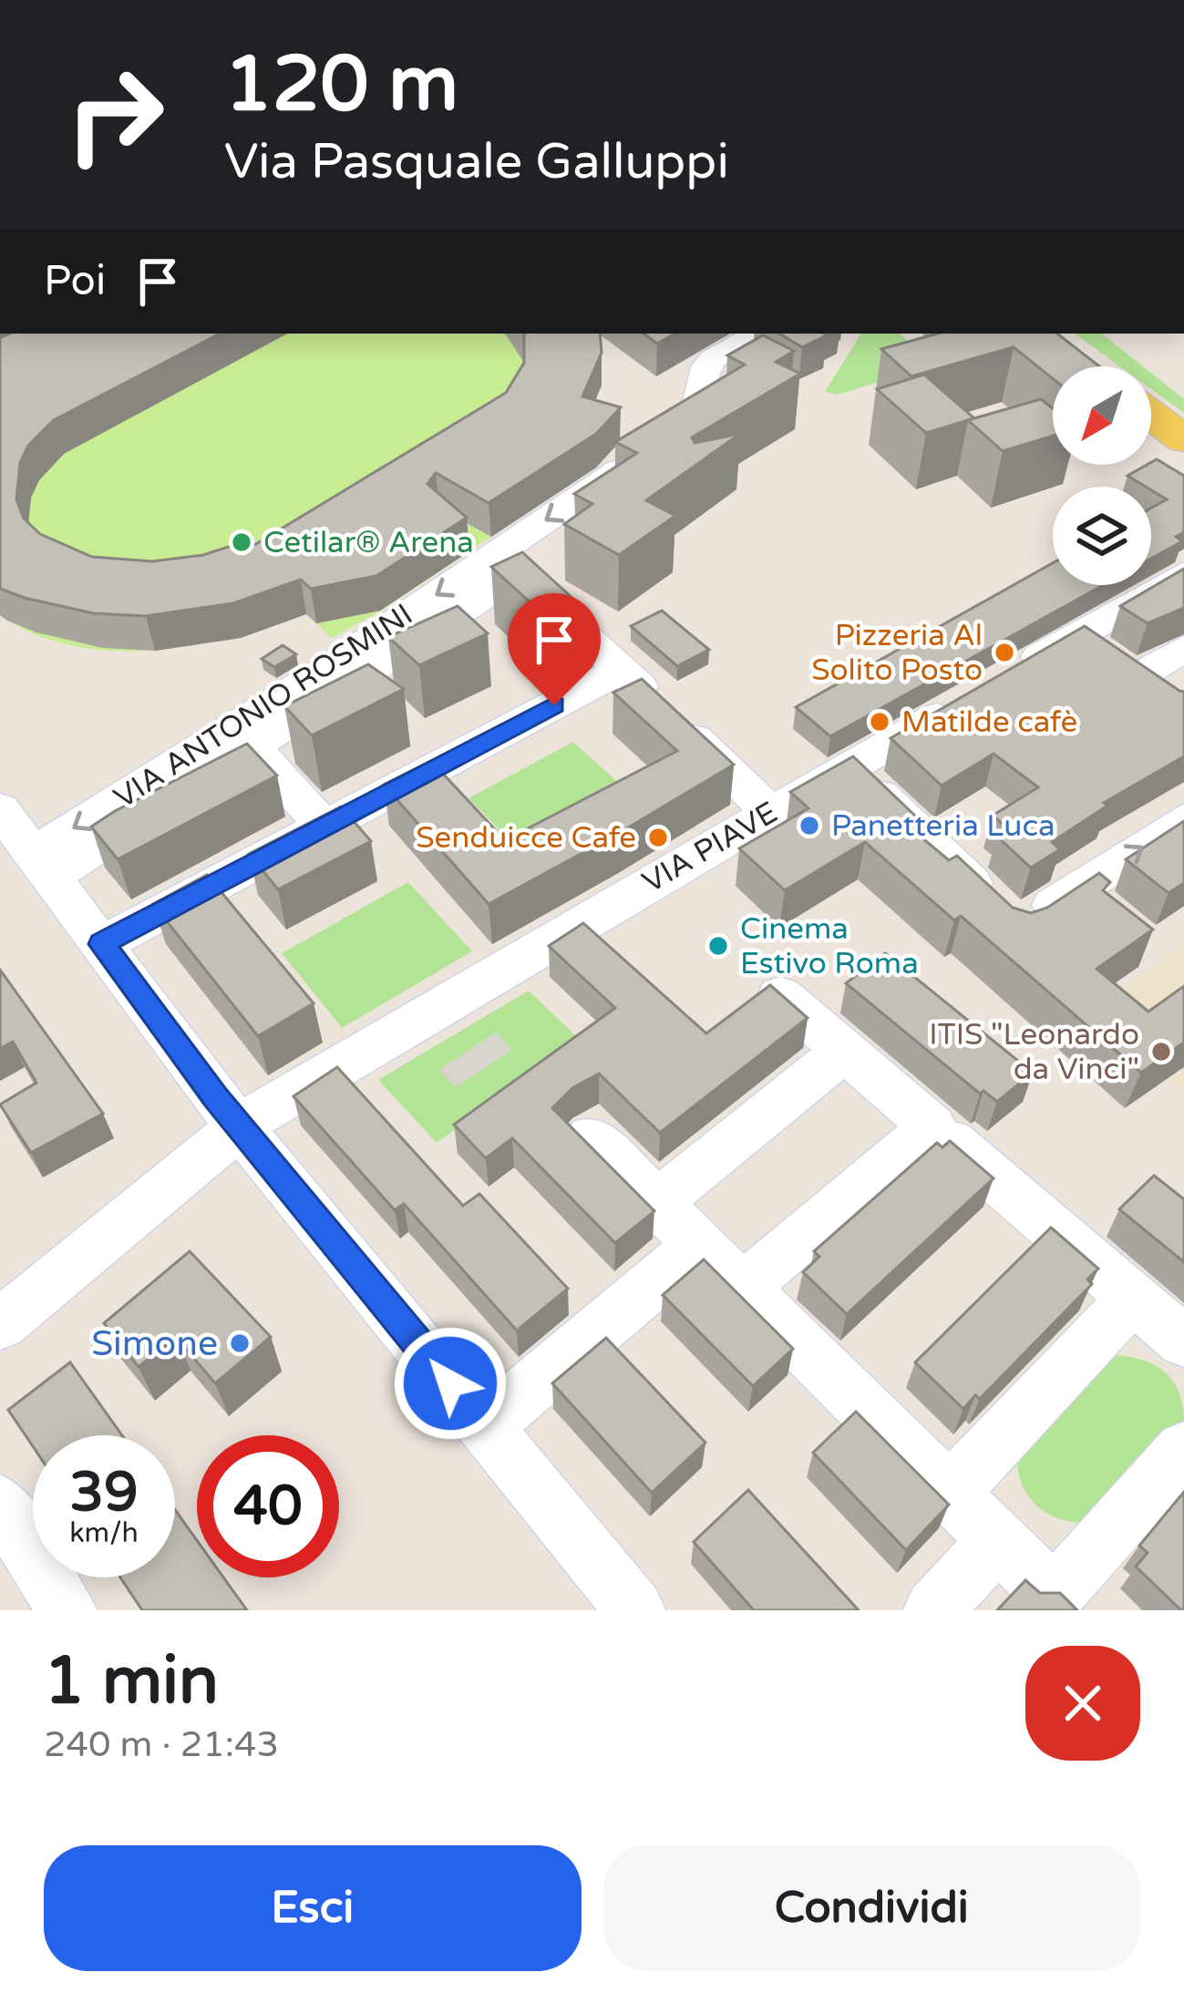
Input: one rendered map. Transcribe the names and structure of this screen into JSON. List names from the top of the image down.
{
  "streets": {
    "street": ["VIA ANTONIO ROSMINI", "VIA PIAVE"]
  },
  "places": [
    "Cetilar® Arena",
    "Pizzeria Al Solito Posto",
    "Matilde cafè",
    "Panetteria Luca",
    "Senduicce Cafe",
    "Cinema Estivo Roma",
    "ITIS \"Leonardo da Vinci\"",
    "Simone"
  ],
  "north": "bottom left",
  "page": {
    "turn": ["120 m", "Via Pasquale Galluppi"],
    "then": "Poi",
    "speed": "39 km/h",
    "limit": "40",
    "heading": ["1 min", "240 m · 21:43"],
    "buttons": ["Esci", "Condividi"]
  }
}
